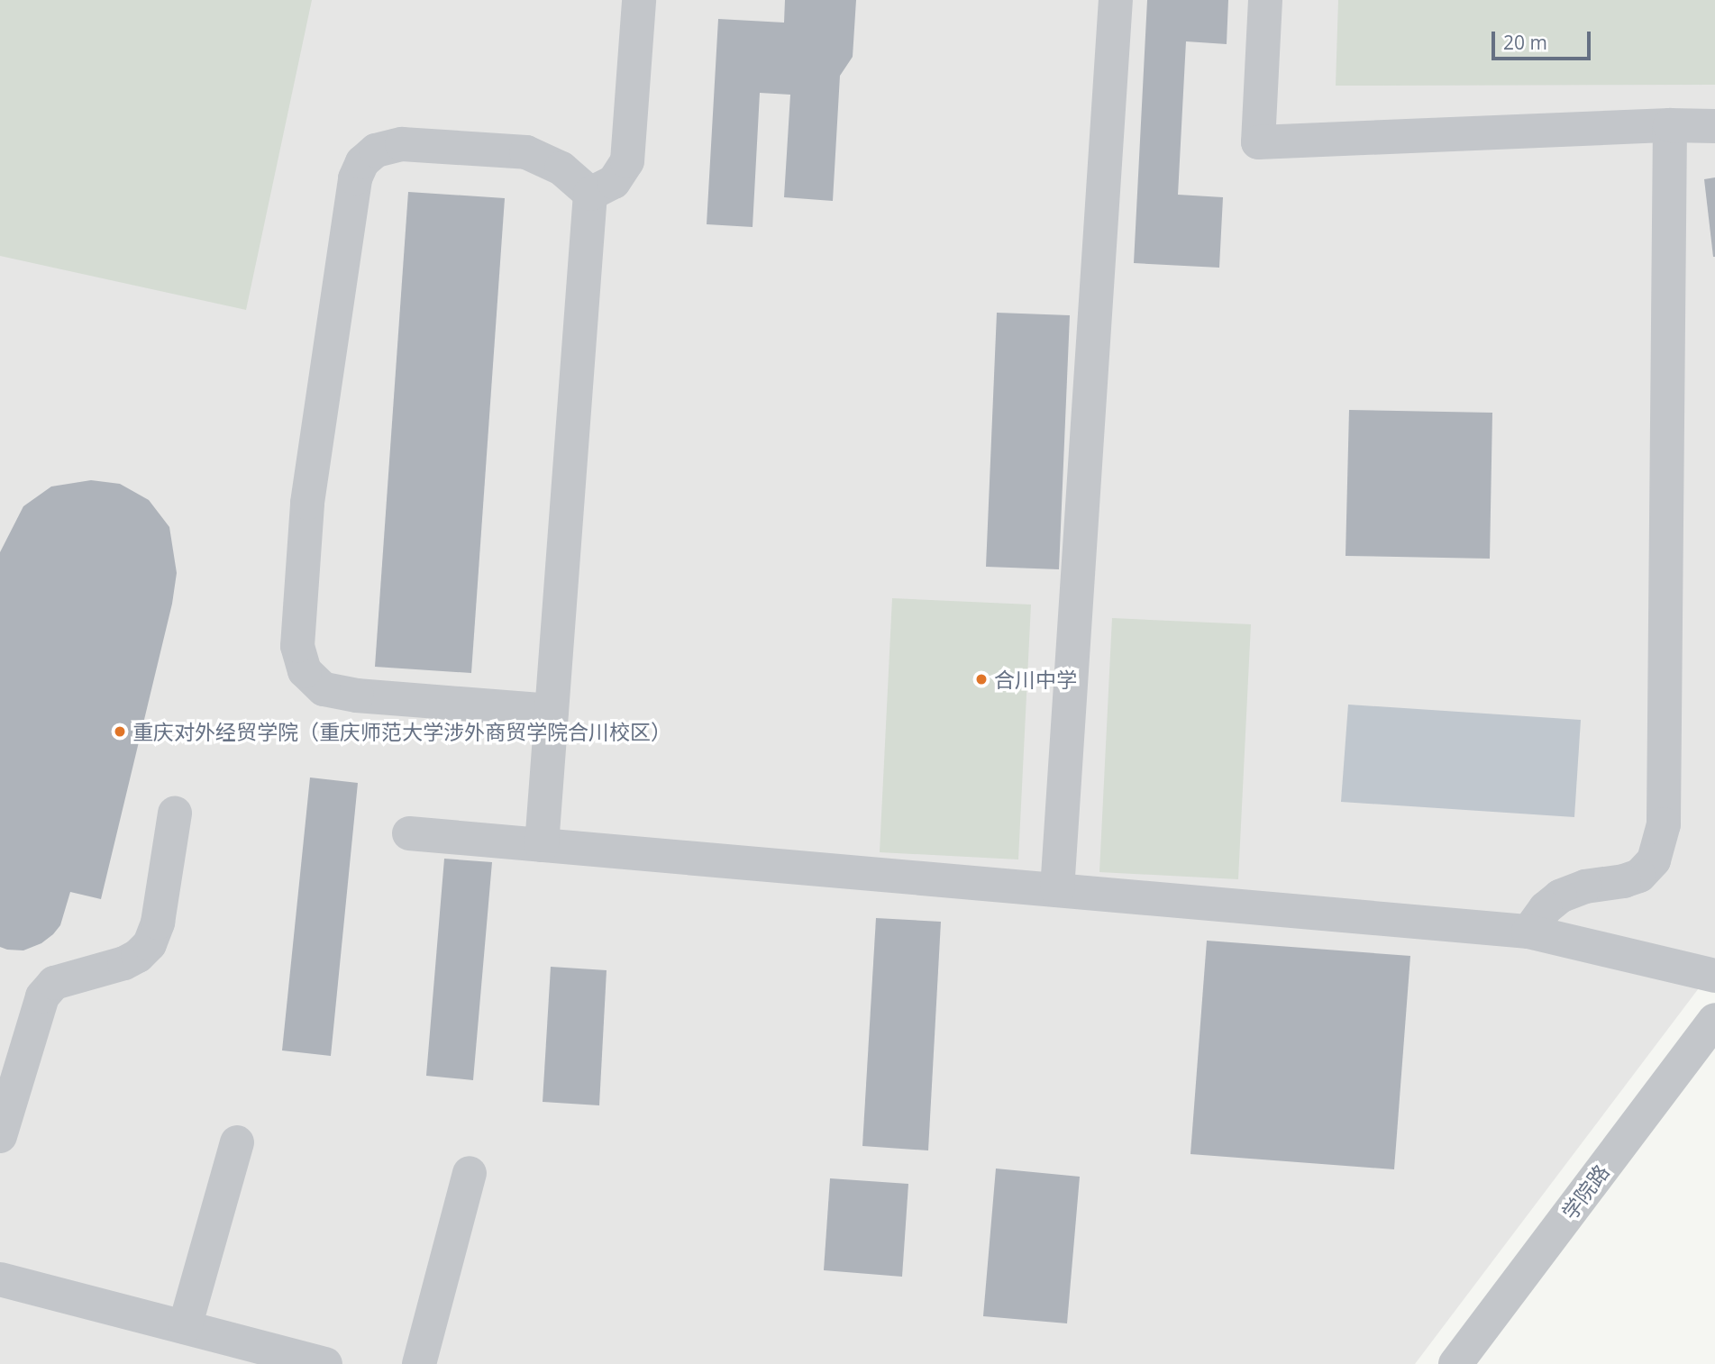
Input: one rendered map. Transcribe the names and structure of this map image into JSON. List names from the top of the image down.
{
  "streets": {
    "street": ["学院路"]
  },
  "places": ["合川中学", "重庆对外经贸学院（重庆师范大学涉外商贸学院合川校区）"],
  "scale_bar": "20 m"
}
